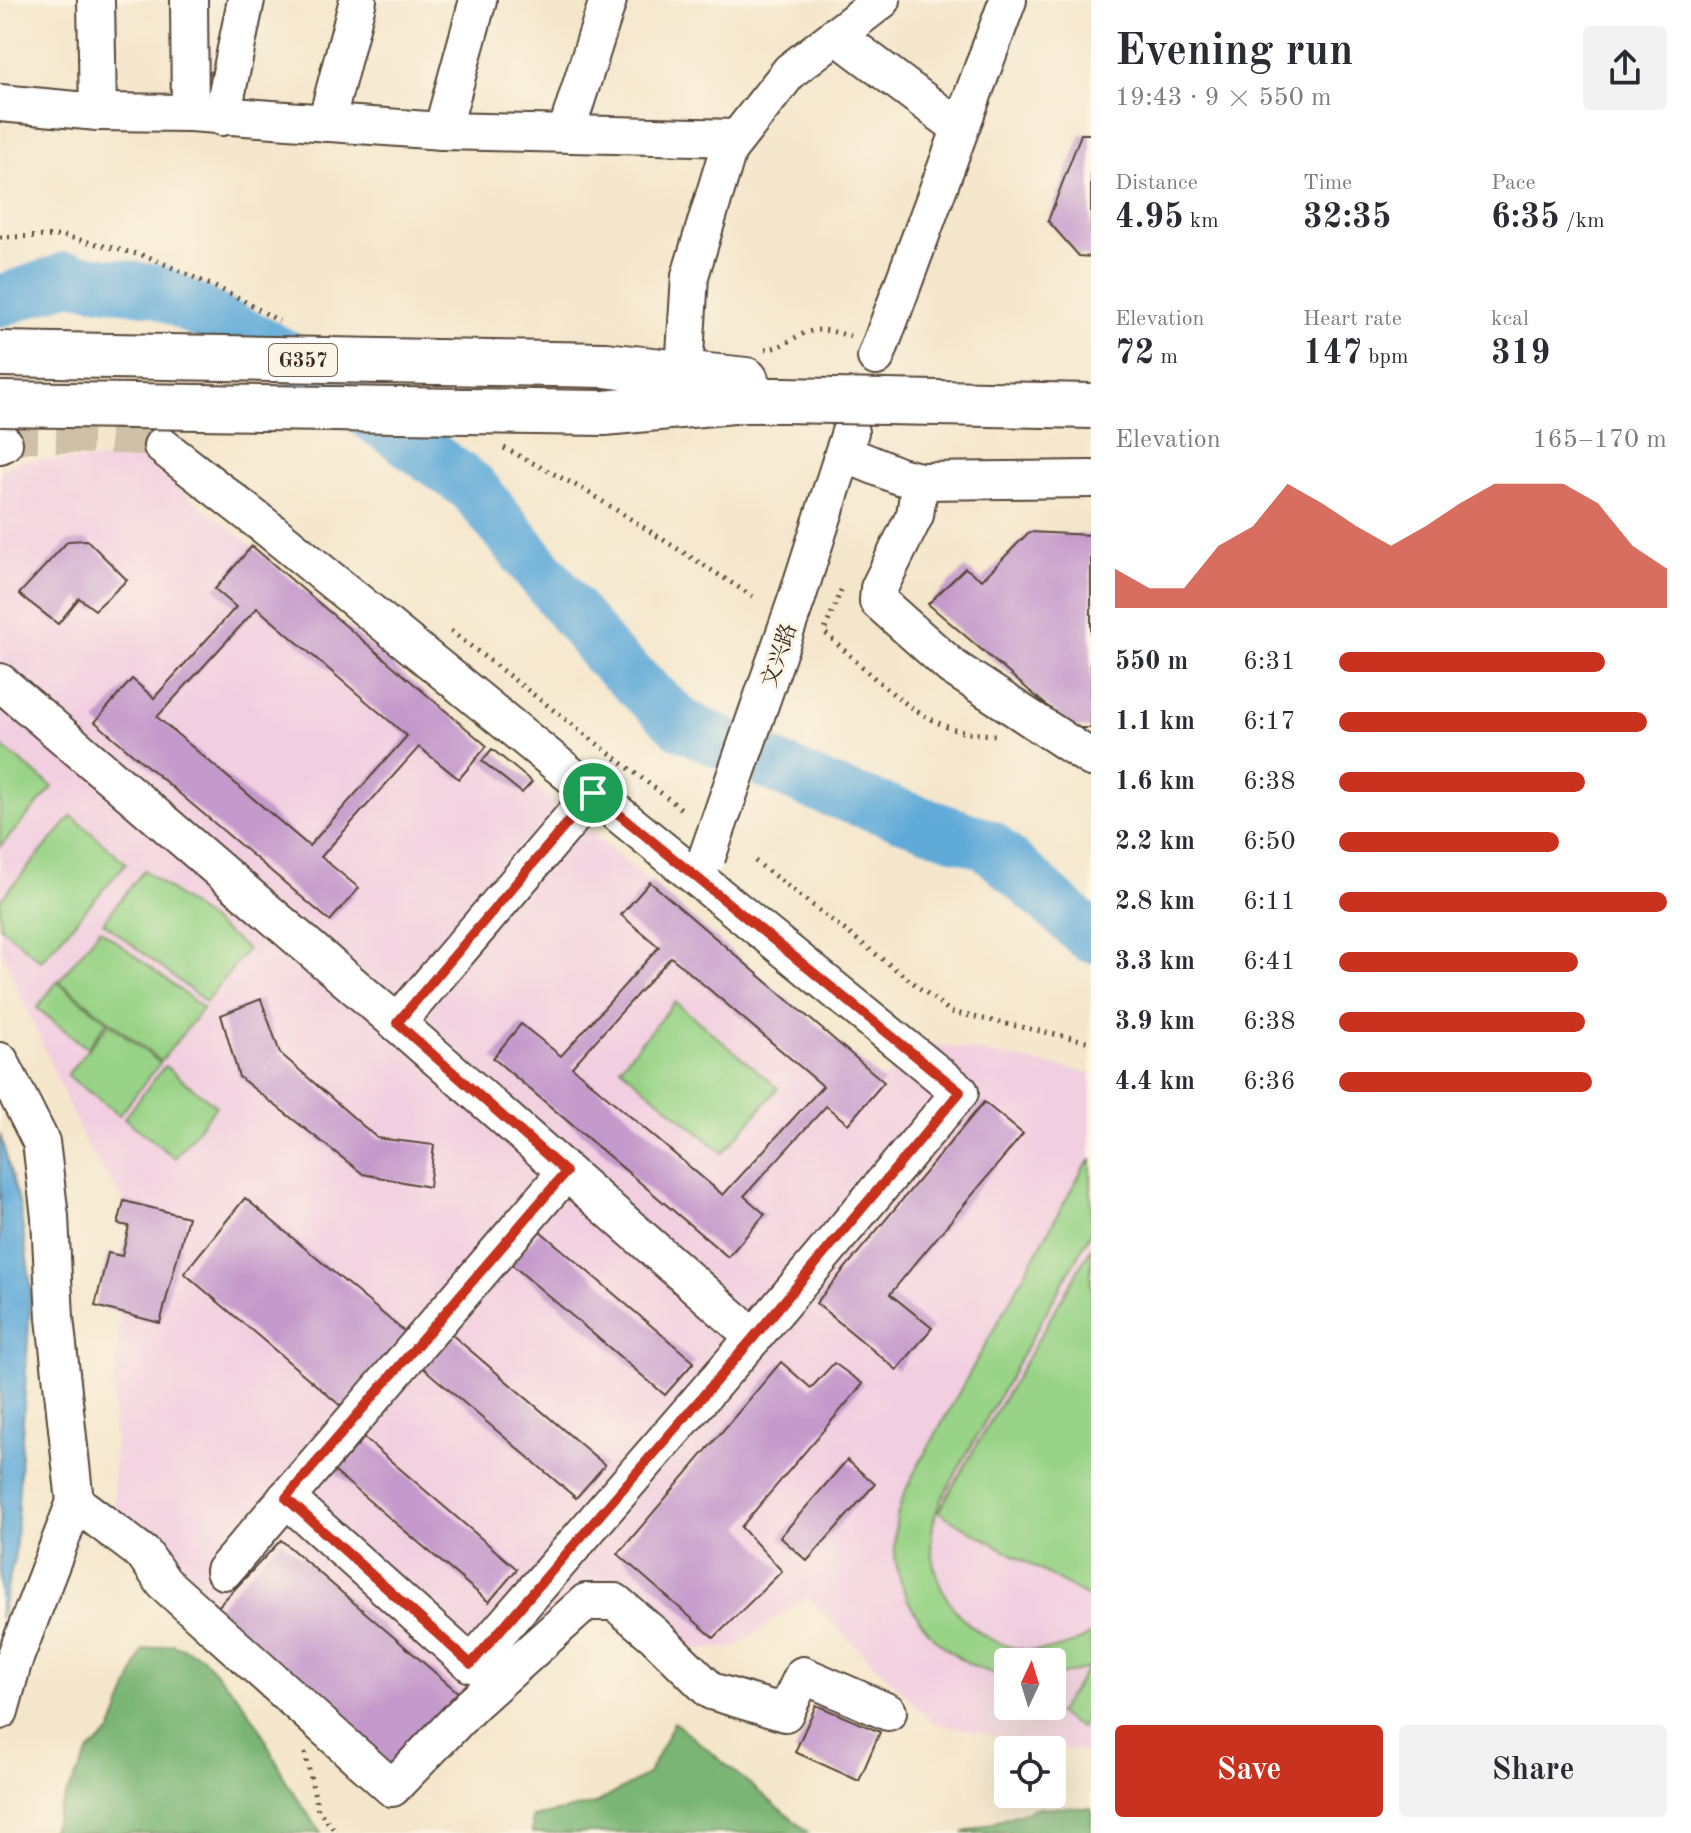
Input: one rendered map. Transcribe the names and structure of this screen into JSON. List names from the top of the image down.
{
  "streets": {
    "highway": ["G357"],
    "street": ["文兴路"]
  },
  "north": "top",
  "page": {
    "heading": ["Evening run", "19:43 · 9 × 550 m"],
    "stats": [
      ["Distance", "4.95 km"],
      ["Time", "32:35"],
      ["Pace", "6:35 /km"],
      ["Elevation", "72 m"],
      ["Heart rate", "147 bpm"],
      ["kcal", "319"]
    ],
    "chart": ["Elevation", "165–170 m"],
    "list": [
      {
        "name": "550 m",
        "note": "6:31"
      },
      {
        "name": "1.1 km",
        "note": "6:17"
      },
      {
        "name": "1.6 km",
        "note": "6:38"
      },
      {
        "name": "2.2 km",
        "note": "6:50"
      },
      {
        "name": "2.8 km",
        "note": "6:11"
      },
      {
        "name": "3.3 km",
        "note": "6:41"
      },
      {
        "name": "3.9 km",
        "note": "6:38"
      },
      {
        "name": "4.4 km",
        "note": "6:36"
      }
    ],
    "buttons": ["Save", "Share"]
  }
}
